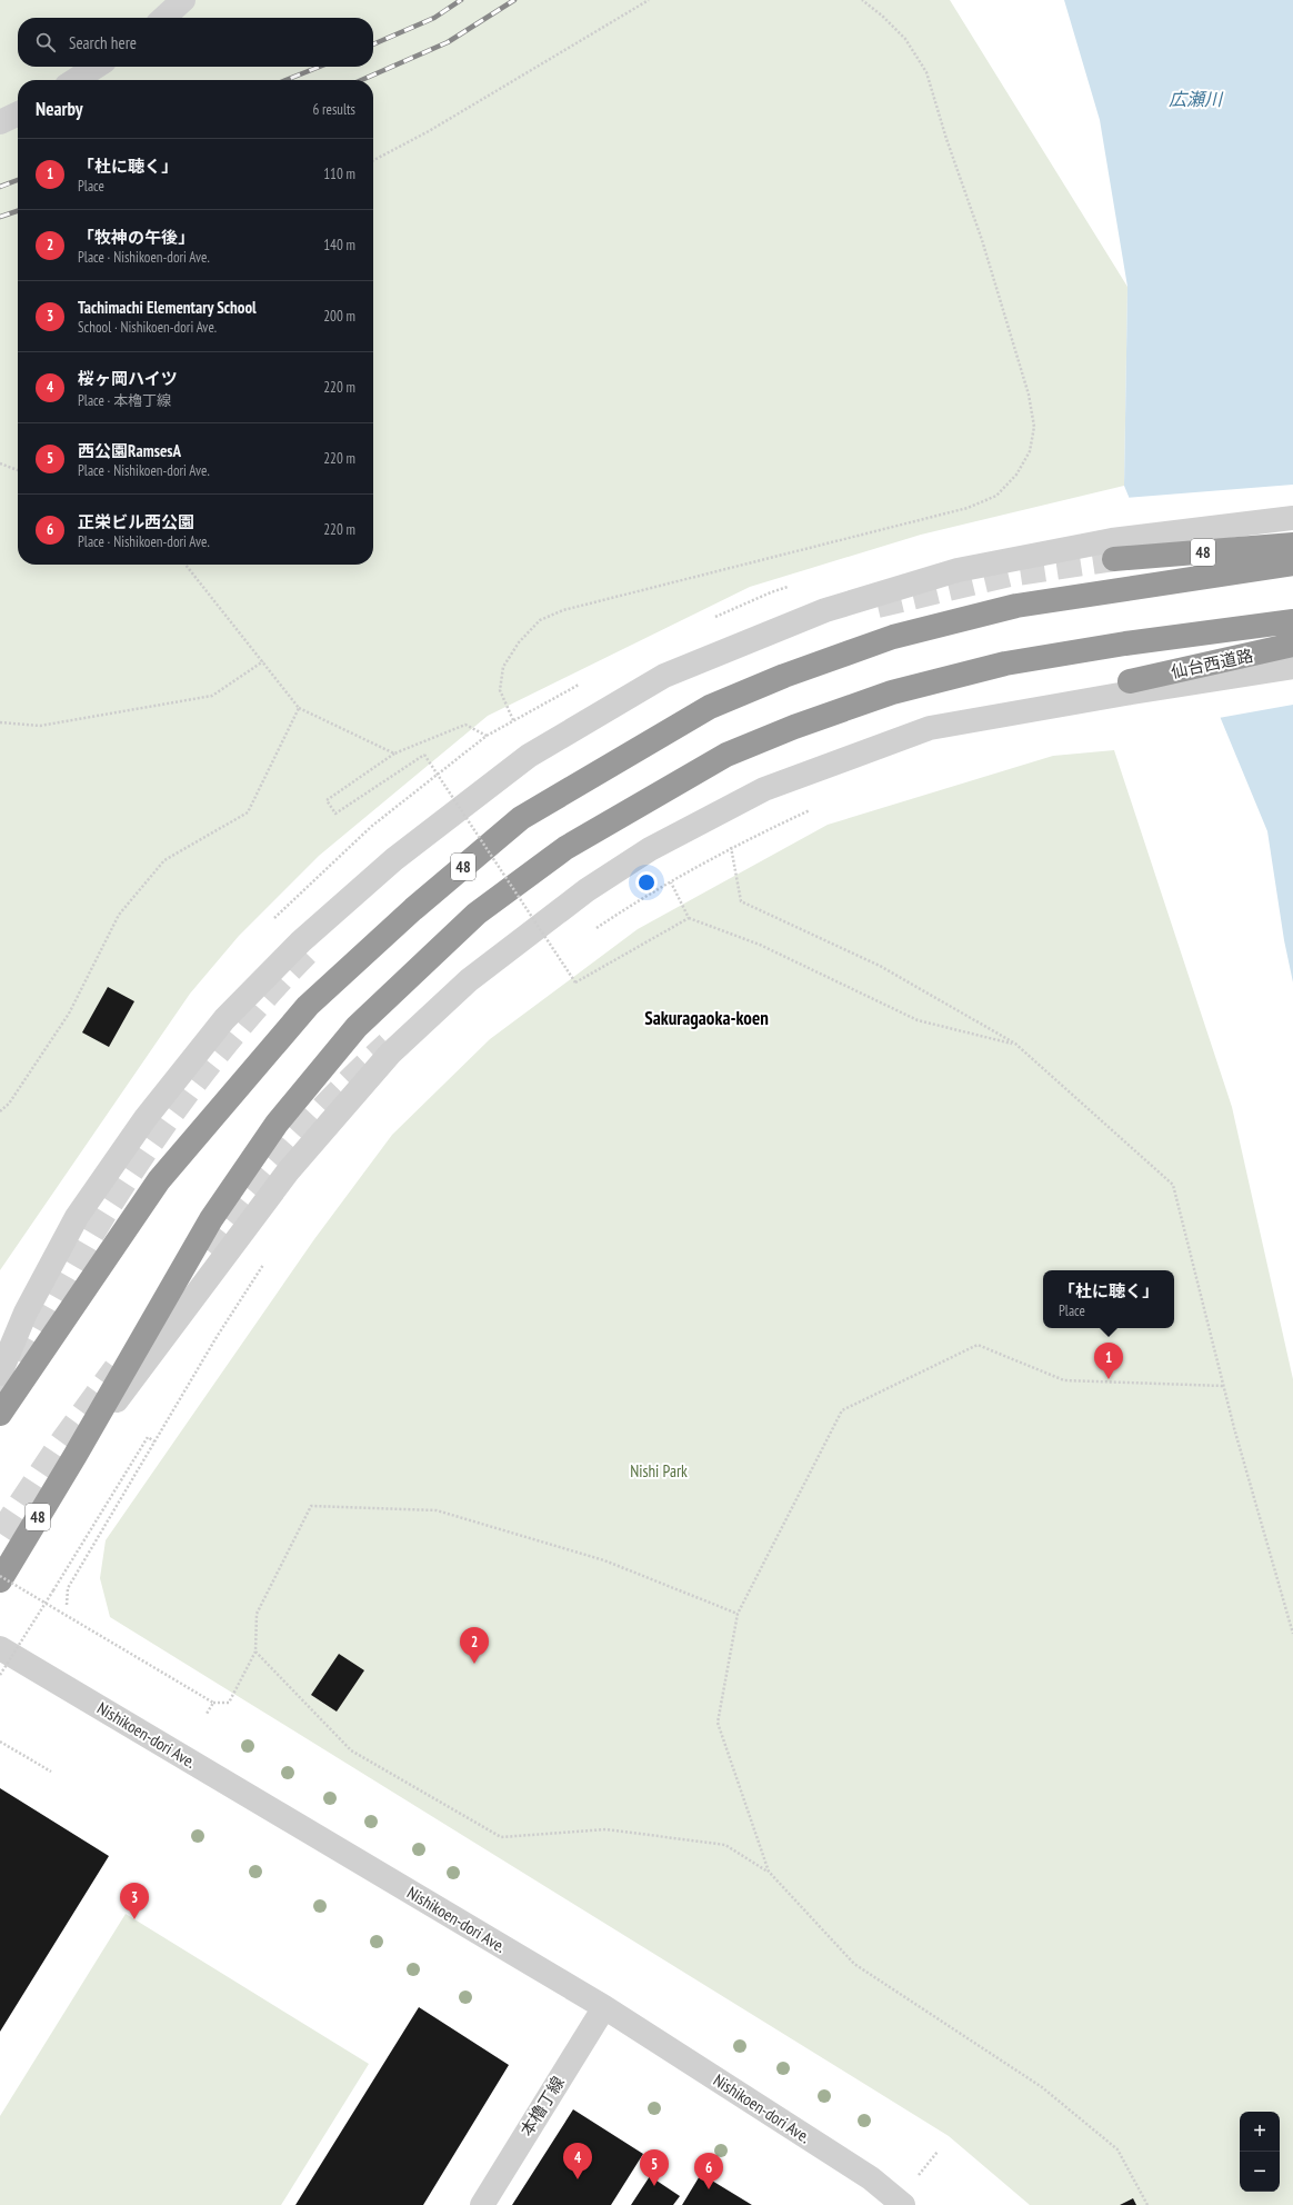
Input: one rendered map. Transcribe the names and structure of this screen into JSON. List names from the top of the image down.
{
  "streets": {
    "highway": ["48", "仙台西道路"],
    "street": ["Nishikoen-dori Ave.", "本櫓丁線"]
  },
  "crossings": [
    ["Nishikoen-dori Ave.", "本櫓丁線"]
  ],
  "districts": ["Sakuragaoka-koen"],
  "water": ["広瀬川"],
  "parks": ["Nishi Park"],
  "page": {
    "search": "Search here",
    "heading": ["Nearby", "6 results"],
    "list": [
      {
        "mark": "1",
        "name": "「杜に聴く」",
        "note": "Place",
        "value": "110 m"
      },
      {
        "mark": "2",
        "name": "「牧神の午後」",
        "note": "Place · Nishikoen-dori Ave.",
        "value": "140 m"
      },
      {
        "mark": "3",
        "name": "Tachimachi Elementary School",
        "note": "School · Nishikoen-dori Ave.",
        "value": "200 m"
      },
      {
        "mark": "4",
        "name": "桜ヶ岡ハイツ",
        "note": "Place · 本櫓丁線",
        "value": "220 m"
      },
      {
        "mark": "5",
        "name": "西公園RamsesA",
        "note": "Place · Nishikoen-dori Ave.",
        "value": "220 m"
      },
      {
        "mark": "6",
        "name": "正栄ビル西公園",
        "note": "Place · Nishikoen-dori Ave.",
        "value": "220 m"
      }
    ],
    "popup": ["「杜に聴く」", "Place"],
    "pins": [
      "1",
      "2",
      "3",
      "4",
      "5",
      "6"
    ],
    "map_buttons": ["+", "−"]
  }
}
